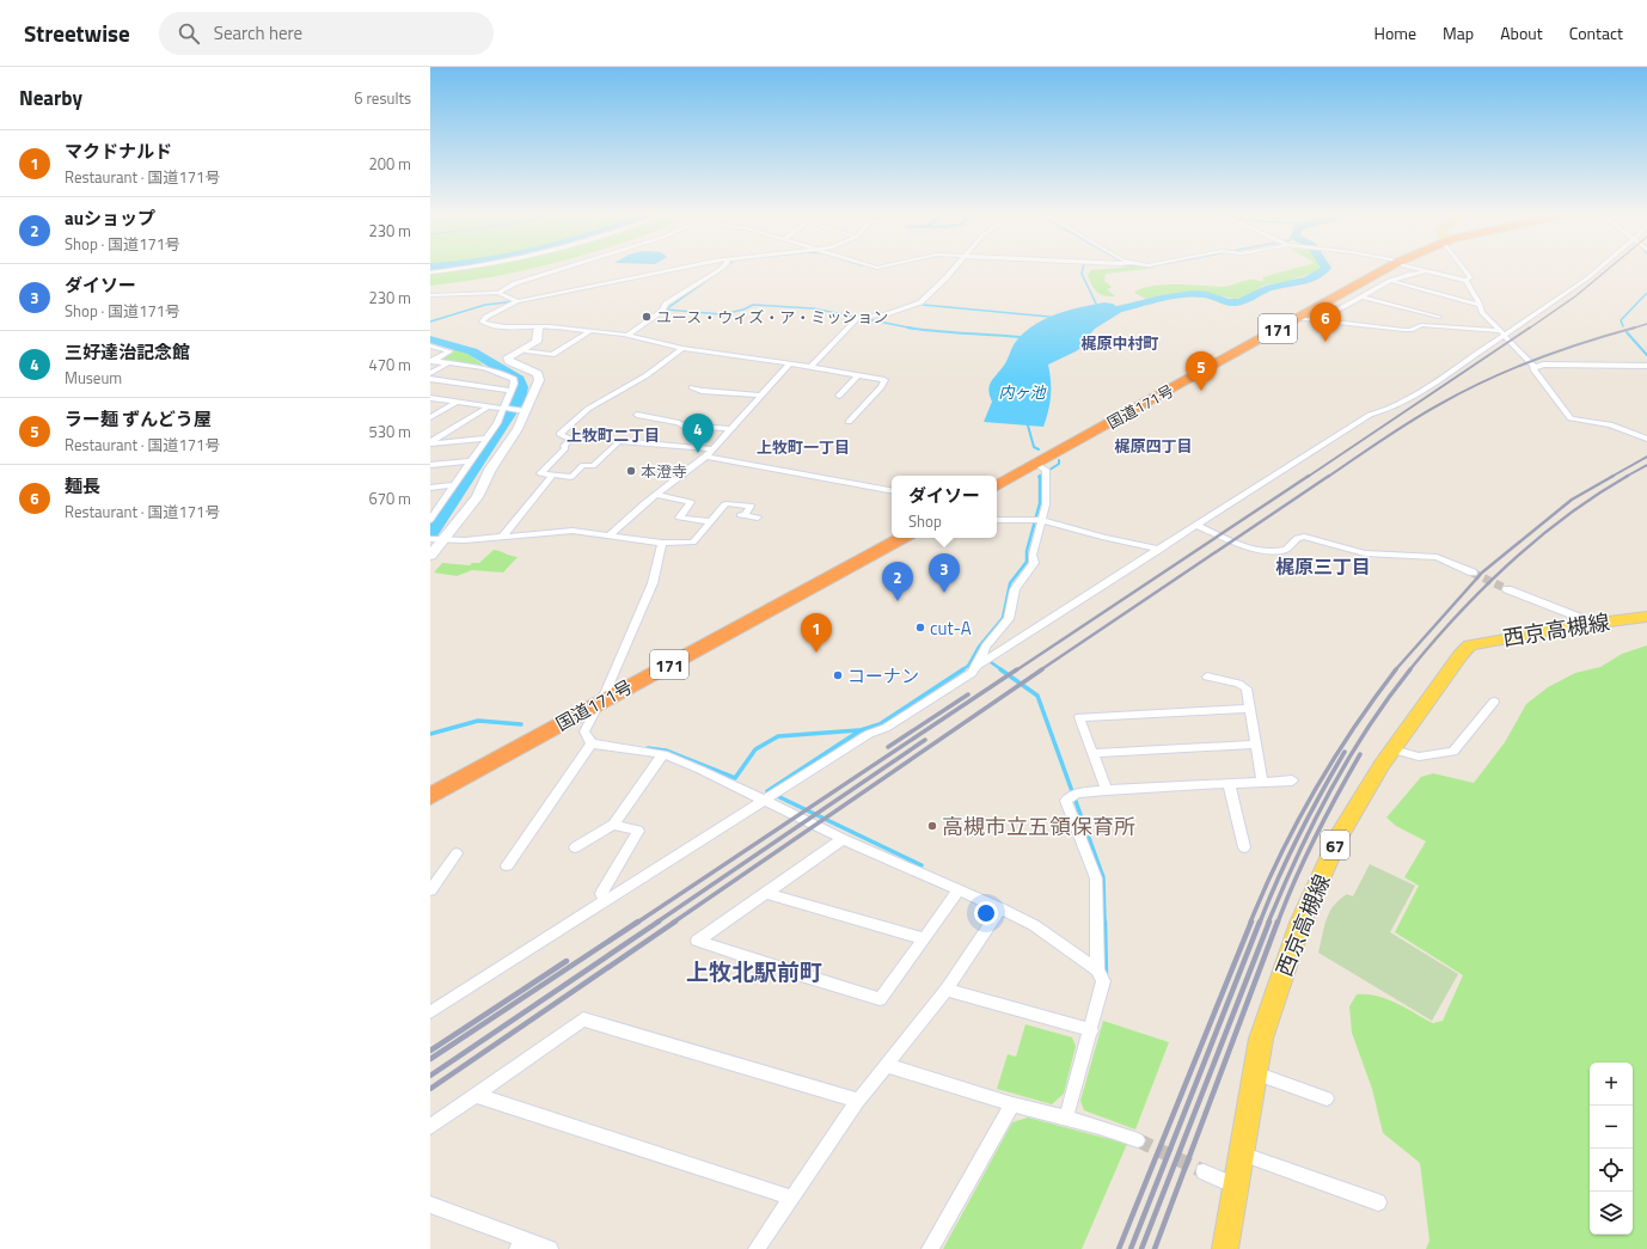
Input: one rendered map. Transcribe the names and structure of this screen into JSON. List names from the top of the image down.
{
  "streets": {
    "highway": ["171", "国道171号"],
    "main road": ["西京高槻線", "67"]
  },
  "districts": [
    "梶原中村町",
    "上牧町二丁目",
    "梶原四丁目",
    "上牧町一丁目",
    "梶原三丁目",
    "上牧北駅前町"
  ],
  "water": ["内ヶ池"],
  "places": [
    "ユース・ウィズ・ア・ミッション",
    "本澄寺",
    "cut-A",
    "コーナン",
    "高槻市立五領保育所"
  ],
  "page": {
    "header": "Streetwise",
    "search": "Search here",
    "nav": [
      "Home",
      "Map",
      "About",
      "Contact"
    ],
    "heading": ["Nearby", "6 results"],
    "list": [
      {
        "mark": "1",
        "name": "マクドナルド",
        "note": "Restaurant · 国道171号",
        "value": "200 m"
      },
      {
        "mark": "2",
        "name": "auショップ",
        "note": "Shop · 国道171号",
        "value": "230 m"
      },
      {
        "mark": "3",
        "name": "ダイソー",
        "note": "Shop · 国道171号",
        "value": "230 m"
      },
      {
        "mark": "4",
        "name": "三好達治記念館",
        "note": "Museum",
        "value": "470 m"
      },
      {
        "mark": "5",
        "name": "ラー麺 ずんどう屋",
        "note": "Restaurant · 国道171号",
        "value": "530 m"
      },
      {
        "mark": "6",
        "name": "麺長",
        "note": "Restaurant · 国道171号",
        "value": "670 m"
      }
    ],
    "pins": [
      "6",
      "5",
      "4",
      "3",
      "2",
      "1"
    ],
    "popup": ["ダイソー", "Shop"],
    "map_buttons": ["+", "−"]
  }
}
